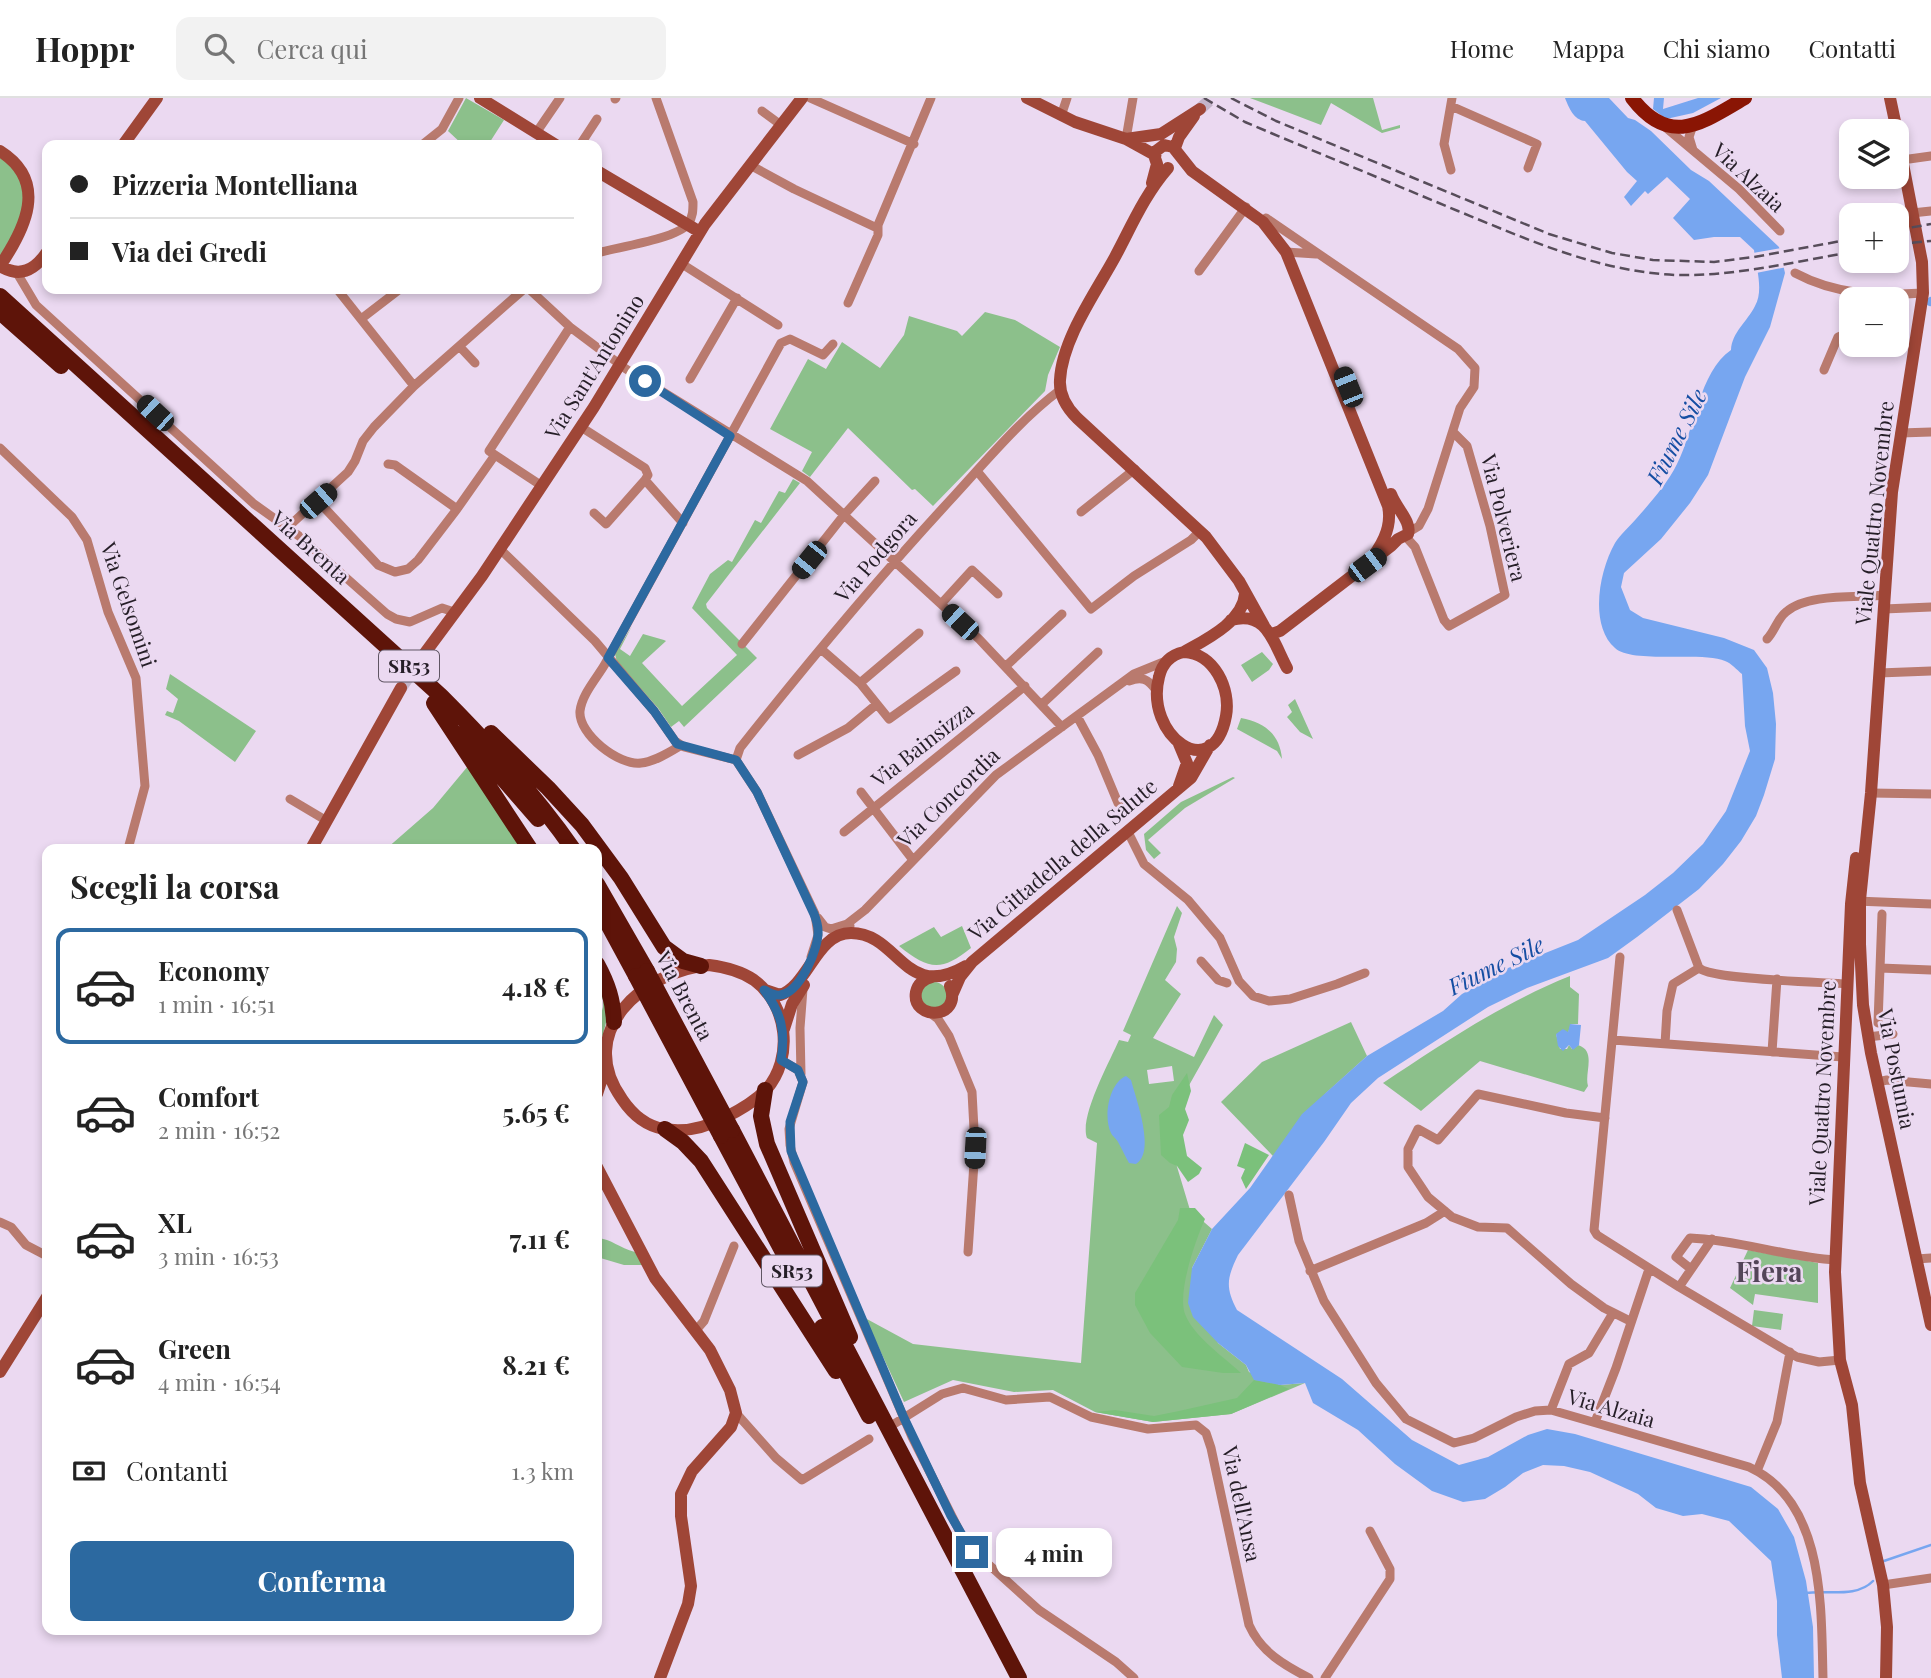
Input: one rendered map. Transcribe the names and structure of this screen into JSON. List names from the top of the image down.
{
  "streets": {
    "highway": ["Via Brenta", "SR53"],
    "street": [
      "Via Alzaia",
      "Via Sant'Antonino",
      "Viale Quattro Novembre",
      "Via Polveriera",
      "Via Podgora",
      "Via Gelsomini",
      "Via Bainsizza",
      "Via Concordia",
      "Via Cittadella della Salute",
      "Via Postumia",
      "Via dell'Ansa"
    ]
  },
  "crossings": [
    ["Viale Quattro Novembre", "Via Postumia"],
    ["Via Brenta", "SR53"],
    ["Via Concordia", "Via Cittadella della Salute"]
  ],
  "districts": ["Fiera"],
  "water": ["Fiume Sile"],
  "page": {
    "header": "Hoppr",
    "search": "Cerca qui",
    "nav": [
      "Home",
      "Mappa",
      "Chi siamo",
      "Contatti"
    ],
    "map_buttons": ["+", "−"],
    "banner": ["Pizzeria Montelliana", "Via dei Gredi"],
    "heading": "Scegli la corsa",
    "list": [
      {
        "name": "Economy",
        "note": "1 min · 16:51",
        "value": "4.18 €"
      },
      {
        "name": "Comfort",
        "note": "2 min · 16:52",
        "value": "5.65 €"
      },
      {
        "name": "XL",
        "note": "3 min · 16:53",
        "value": "7.11 €"
      },
      {
        "name": "Green",
        "note": "4 min · 16:54",
        "value": "8.21 €"
      }
    ],
    "pay": ["Contanti", "1.3 km"],
    "buttons": "Conferma",
    "bubble": "4 min"
  }
}
